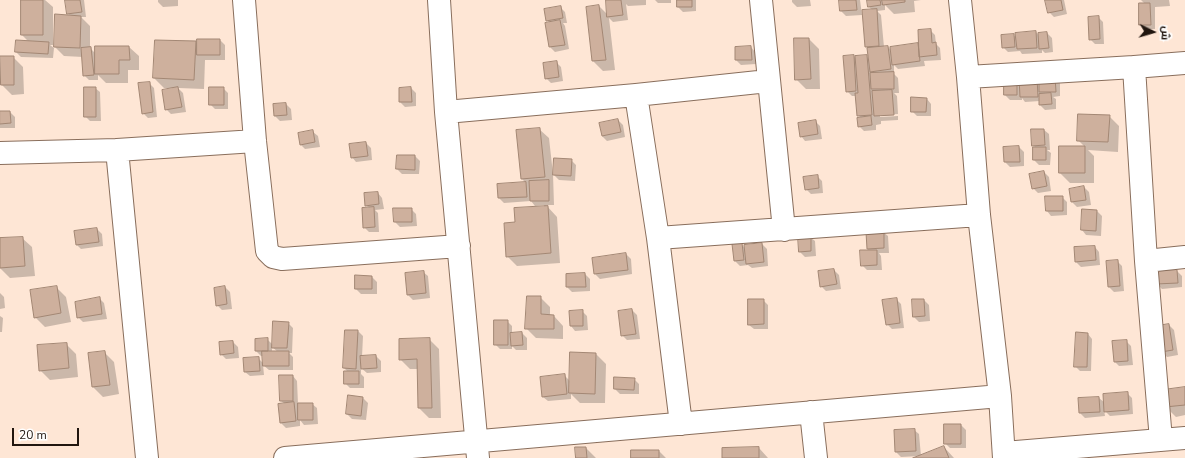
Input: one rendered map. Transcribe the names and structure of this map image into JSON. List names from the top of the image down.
{
  "scale_bar": "20 m",
  "north": "right"
}
